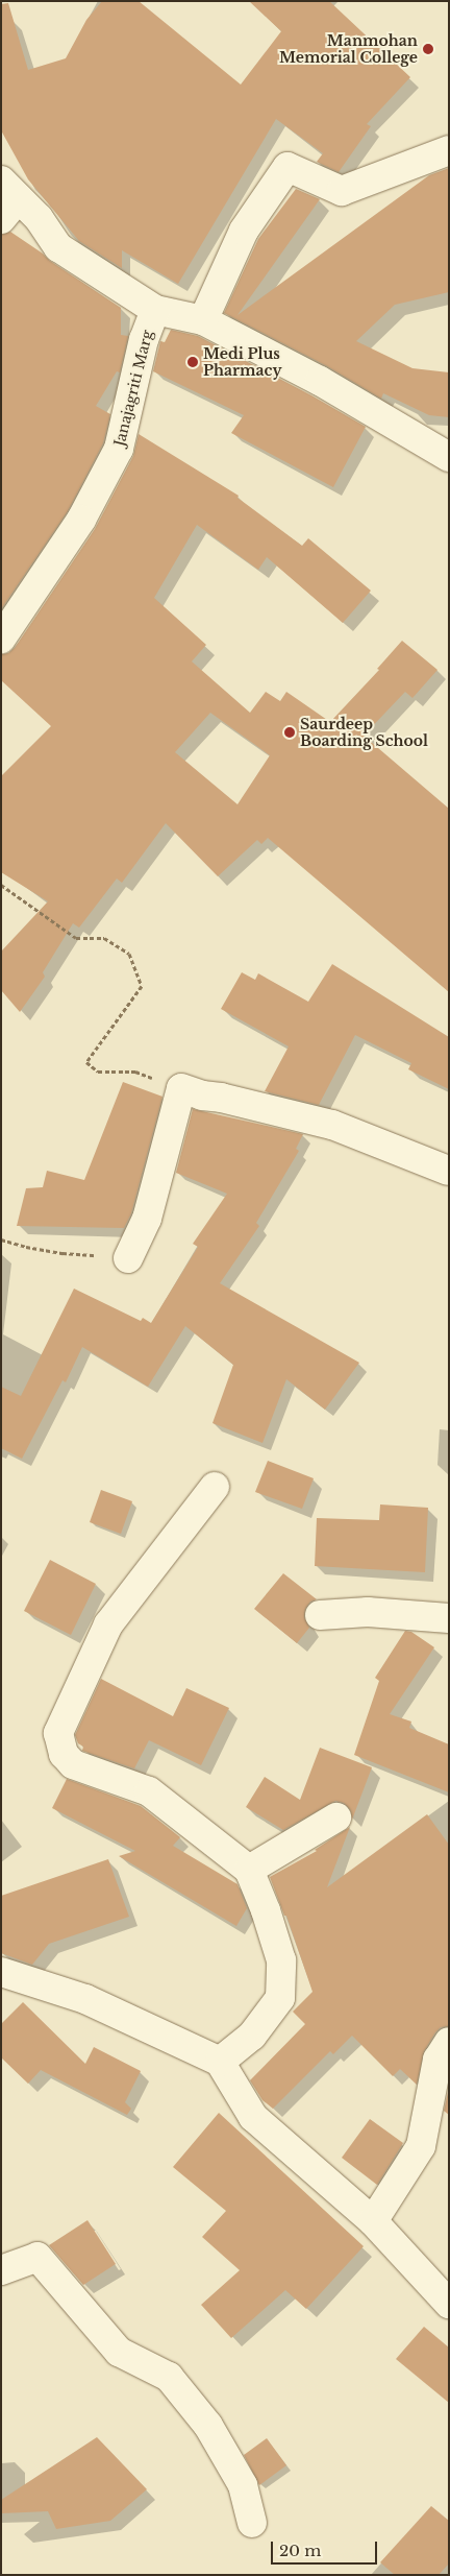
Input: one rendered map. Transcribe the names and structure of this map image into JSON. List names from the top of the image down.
{
  "streets": {
    "street": ["Janajagriti Marg"]
  },
  "places": ["Manmohan Memorial College", "Medi Plus Pharmacy", "Saurdeep Boarding School"],
  "scale_bar": "20 m"
}
